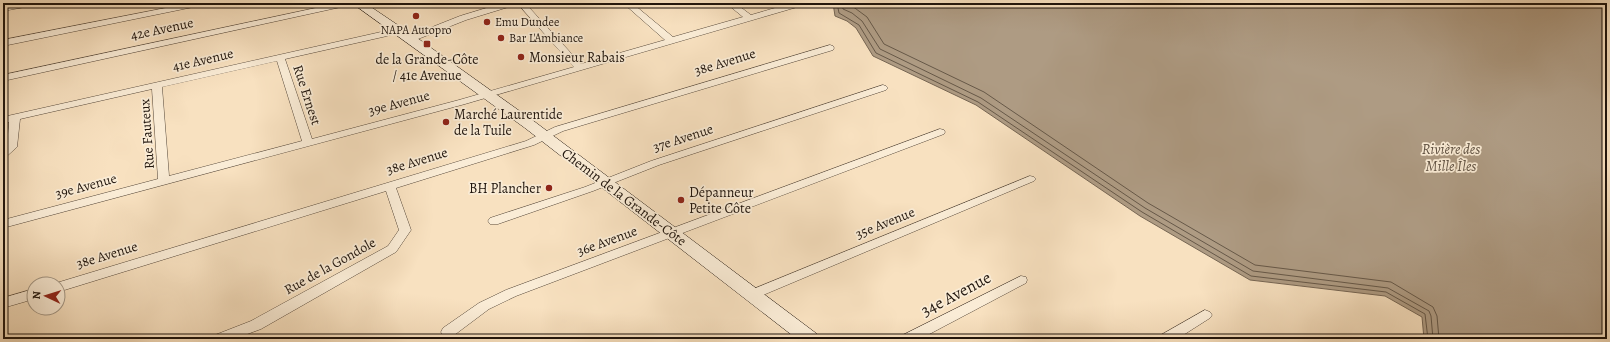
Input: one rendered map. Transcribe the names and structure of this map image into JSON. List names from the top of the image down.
{
  "streets": {
    "main road": ["Chemin de la Grande-Côte"],
    "street": [
      "42e Avenue",
      "41e Avenue",
      "38e Avenue",
      "Rue Ernest",
      "39e Avenue",
      "Rue Fauteux",
      "37e Avenue",
      "35e Avenue",
      "36e Avenue",
      "Rue de la Gondole",
      "34e Avenue"
    ]
  },
  "crossings": [
    ["41e Avenue", "Rue Ernest"],
    ["41e Avenue", "Rue Fauteux"],
    ["41e Avenue", "Chemin de la Grande-Côte"],
    ["38e Avenue", "Chemin de la Grande-Côte"],
    ["38e Avenue", "Rue de la Gondole"],
    ["Rue Ernest", "39e Avenue"],
    ["39e Avenue", "Rue Fauteux"],
    ["39e Avenue", "Chemin de la Grande-Côte"],
    ["37e Avenue", "Chemin de la Grande-Côte"],
    ["Chemin de la Grande-Côte", "35e Avenue"],
    ["Chemin de la Grande-Côte", "36e Avenue"]
  ],
  "water": ["Rivière des Mille Îles"],
  "places": {
    "other": [
      "NAPA Autopro",
      "Emu Dundee",
      "Bar L'Ambiance",
      "Monsieur Rabais",
      "Marché Laurentide de la Tuile",
      "BH Plancher",
      "Dépanneur Petite Côte"
    ],
    "transit": ["de la Grande-Côte / 41e Avenue"]
  },
  "north": "left"
}
